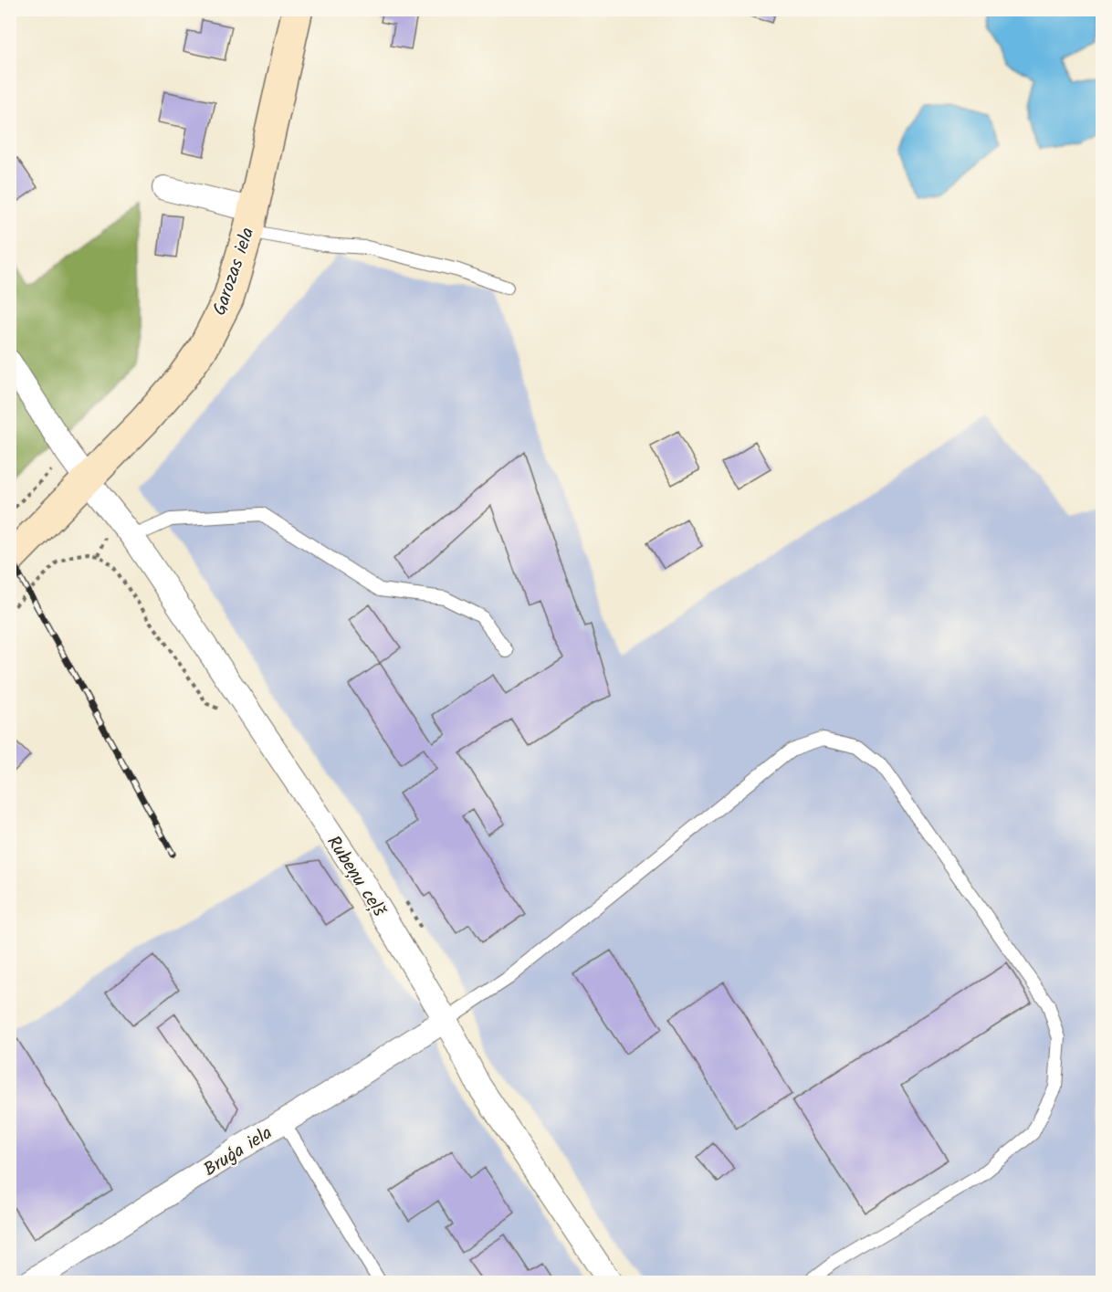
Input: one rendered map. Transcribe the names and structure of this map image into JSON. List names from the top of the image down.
{
  "streets": {
    "main road": ["Garozas iela"],
    "street": ["Rubeņu ceļš", "Bruģa iela"]
  },
  "crossings": [
    ["Garozas iela", "Rubeņu ceļš"],
    ["Rubeņu ceļš", "Bruģa iela"]
  ]
}
